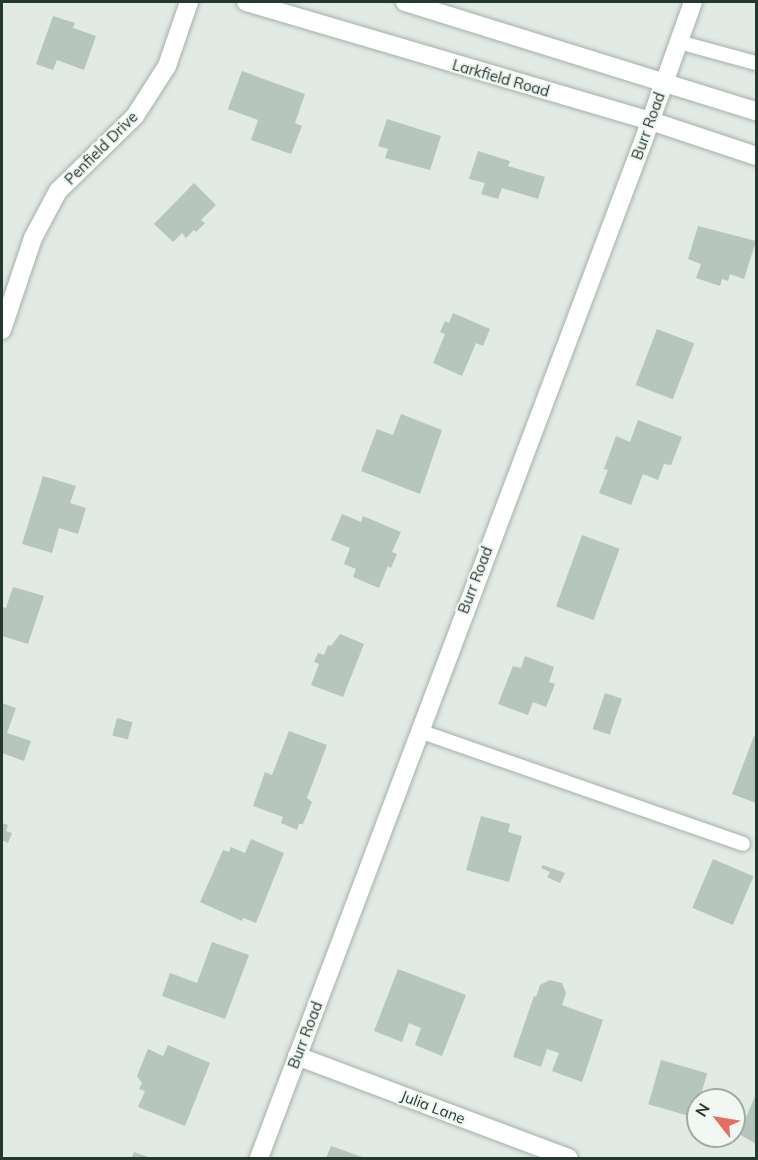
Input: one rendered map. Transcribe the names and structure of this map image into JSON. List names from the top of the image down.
{
  "streets": {
    "street": [
      "Larkfield Road",
      "Burr Road",
      "Penfield Drive",
      "Julia Lane"
    ]
  },
  "crossings": [
    ["Larkfield Road", "Burr Road"],
    ["Burr Road", "Julia Lane"]
  ],
  "north": "top left"
}
